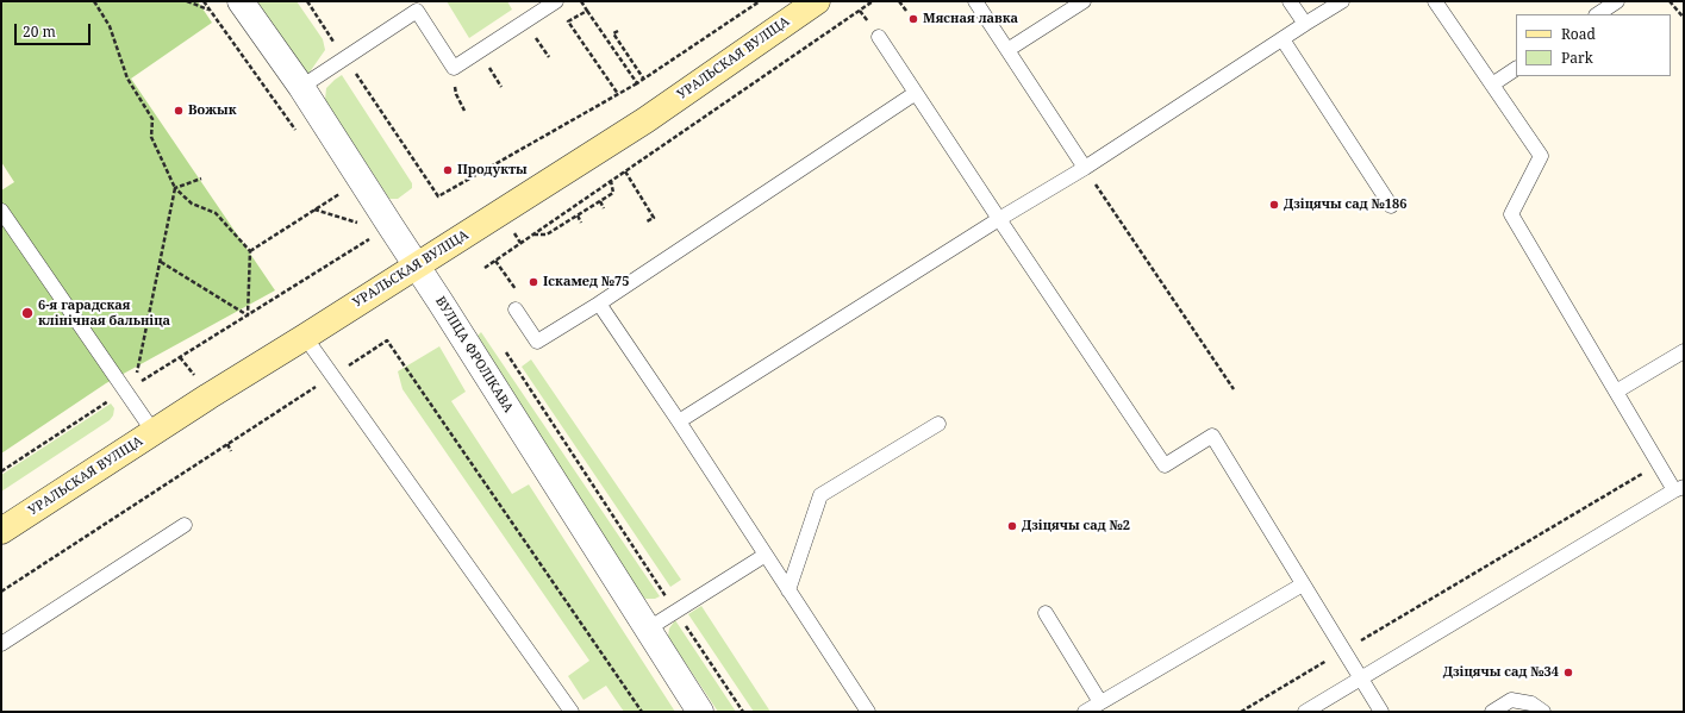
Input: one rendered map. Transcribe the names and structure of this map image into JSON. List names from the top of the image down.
{
  "streets": {
    "street": ["УРАЛЬСКАЯ ВУЛІЦА", "ВУЛІЦА ФРОЛІКАВА"]
  },
  "crossings": [
    ["УРАЛЬСКАЯ ВУЛІЦА", "ВУЛІЦА ФРОЛІКАВА"]
  ],
  "places": [
    "Мясная лавка",
    "Вожык",
    "Продукты",
    "Дзіцячы сад №186",
    "Іскамед №75",
    "6-я гарадская клінічная бальніца",
    "Дзіцячы сад №2",
    "Дзіцячы сад №34"
  ],
  "legend": ["Road", "Park"],
  "scale_bar": "20 m"
}
